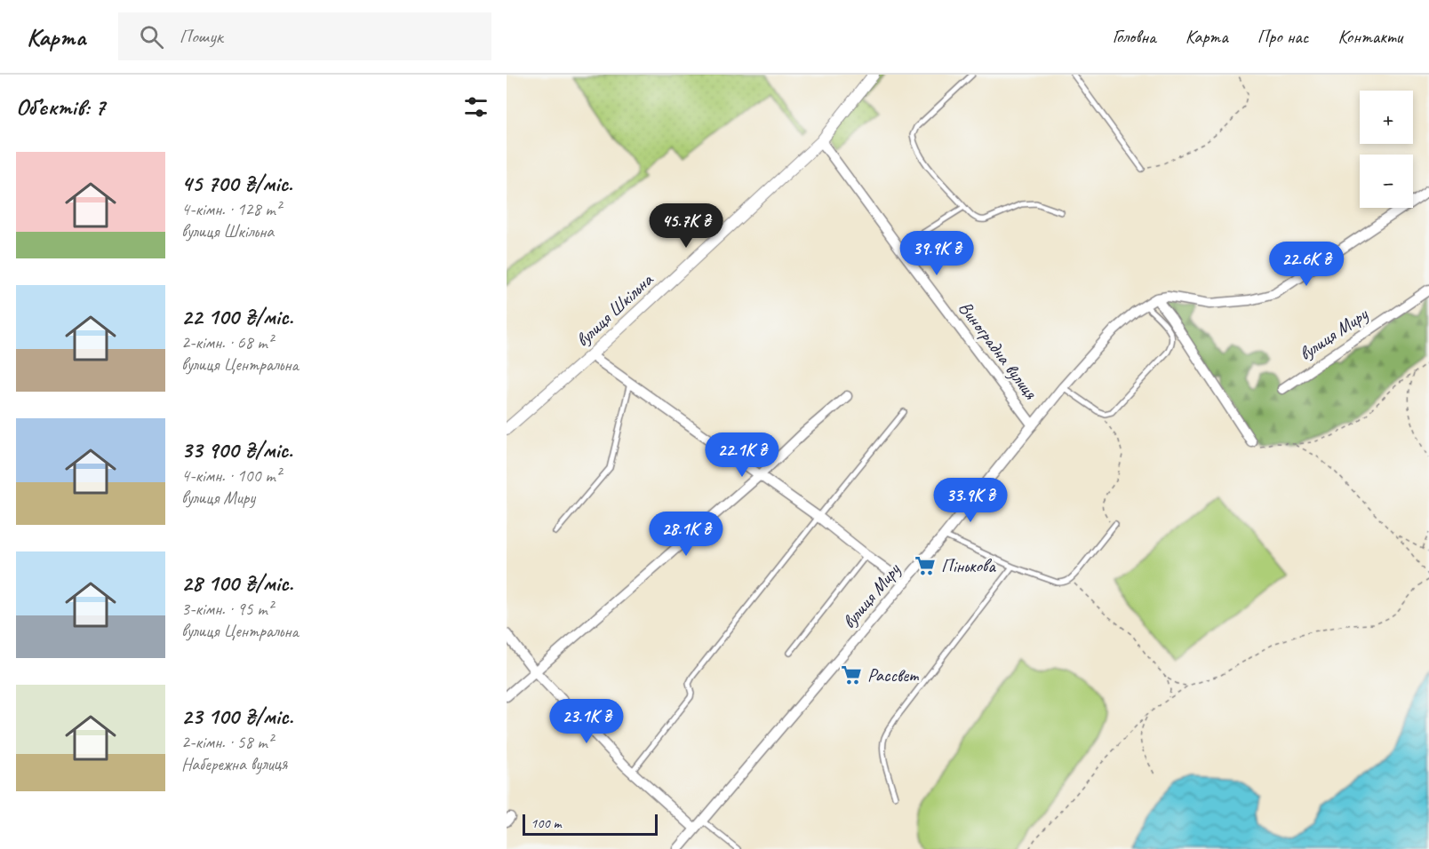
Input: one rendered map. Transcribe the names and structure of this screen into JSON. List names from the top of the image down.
{
  "streets": {
    "street": ["вулиця Шкільна", "вулиця Миру", "Виноградна вулиця"]
  },
  "crossings": [
    ["вулиця Шкільна", "Виноградна вулиця"],
    ["вулиця Миру", "Виноградна вулиця"]
  ],
  "places": {
    "supermarket": ["Пінькова", "Рассвет"]
  },
  "scale_bar": "100 m",
  "page": {
    "header": "Карта",
    "search": "Пошук",
    "nav": [
      "Головна",
      "Карта",
      "Про нас",
      "Контакти"
    ],
    "heading": "Об’єктів: 7",
    "map_buttons": ["+", "−"],
    "list": [
      {
        "name": "45 700 ₴/міс.",
        "note": "4-кімн. · 128 m² · вулиця Шкільна"
      },
      {
        "name": "22 100 ₴/міс.",
        "note": "2-кімн. · 68 m² · вулиця Центральна"
      },
      {
        "name": "33 900 ₴/міс.",
        "note": "4-кімн. · 100 m² · вулиця Миру"
      },
      {
        "name": "28 100 ₴/міс.",
        "note": "3-кімн. · 95 m² · вулиця Центральна"
      },
      {
        "name": "23 100 ₴/міс.",
        "note": "2-кімн. · 58 m² · Набережна вулиця"
      }
    ],
    "price": [
      "45.7K ₴",
      "39.9K ₴",
      "22.6K ₴",
      "22.1K ₴",
      "33.9K ₴",
      "28.1K ₴",
      "23.1K ₴"
    ],
    "scale": "100 m"
  }
}
